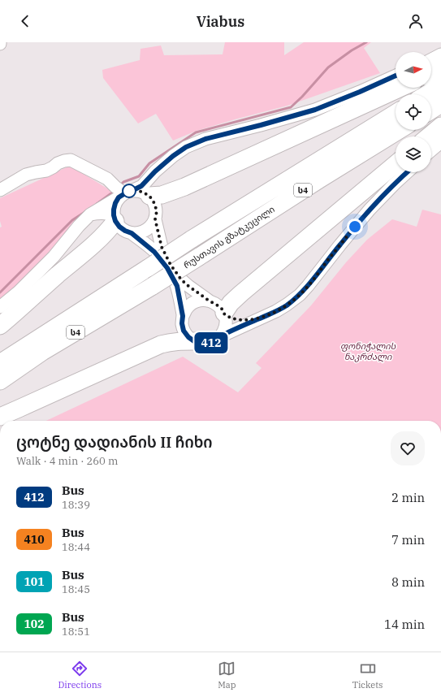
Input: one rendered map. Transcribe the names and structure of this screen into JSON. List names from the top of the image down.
{
  "streets": {
    "highway": ["ს4", "რუსთავის გზატკეცილი"]
  },
  "parks": ["ფონიჭალის ნაკრძალი"],
  "lines": ["bus line 412"],
  "north": "right",
  "page": {
    "header": "Viabus",
    "on_map": "412",
    "heading": ["ცოტნე დადიანის II ჩიხი", "Walk · 4 min · 260 m"],
    "list": [
      {
        "mark": "412",
        "name": "Bus",
        "note": "18:39",
        "value": "2 min"
      },
      {
        "mark": "410",
        "name": "Bus",
        "note": "18:44",
        "value": "7 min"
      },
      {
        "mark": "101",
        "name": "Bus",
        "note": "18:45",
        "value": "8 min"
      },
      {
        "mark": "102",
        "name": "Bus",
        "note": "18:51",
        "value": "14 min"
      }
    ],
    "tabs": ["Directions", "Map", "Tickets"]
  }
}
